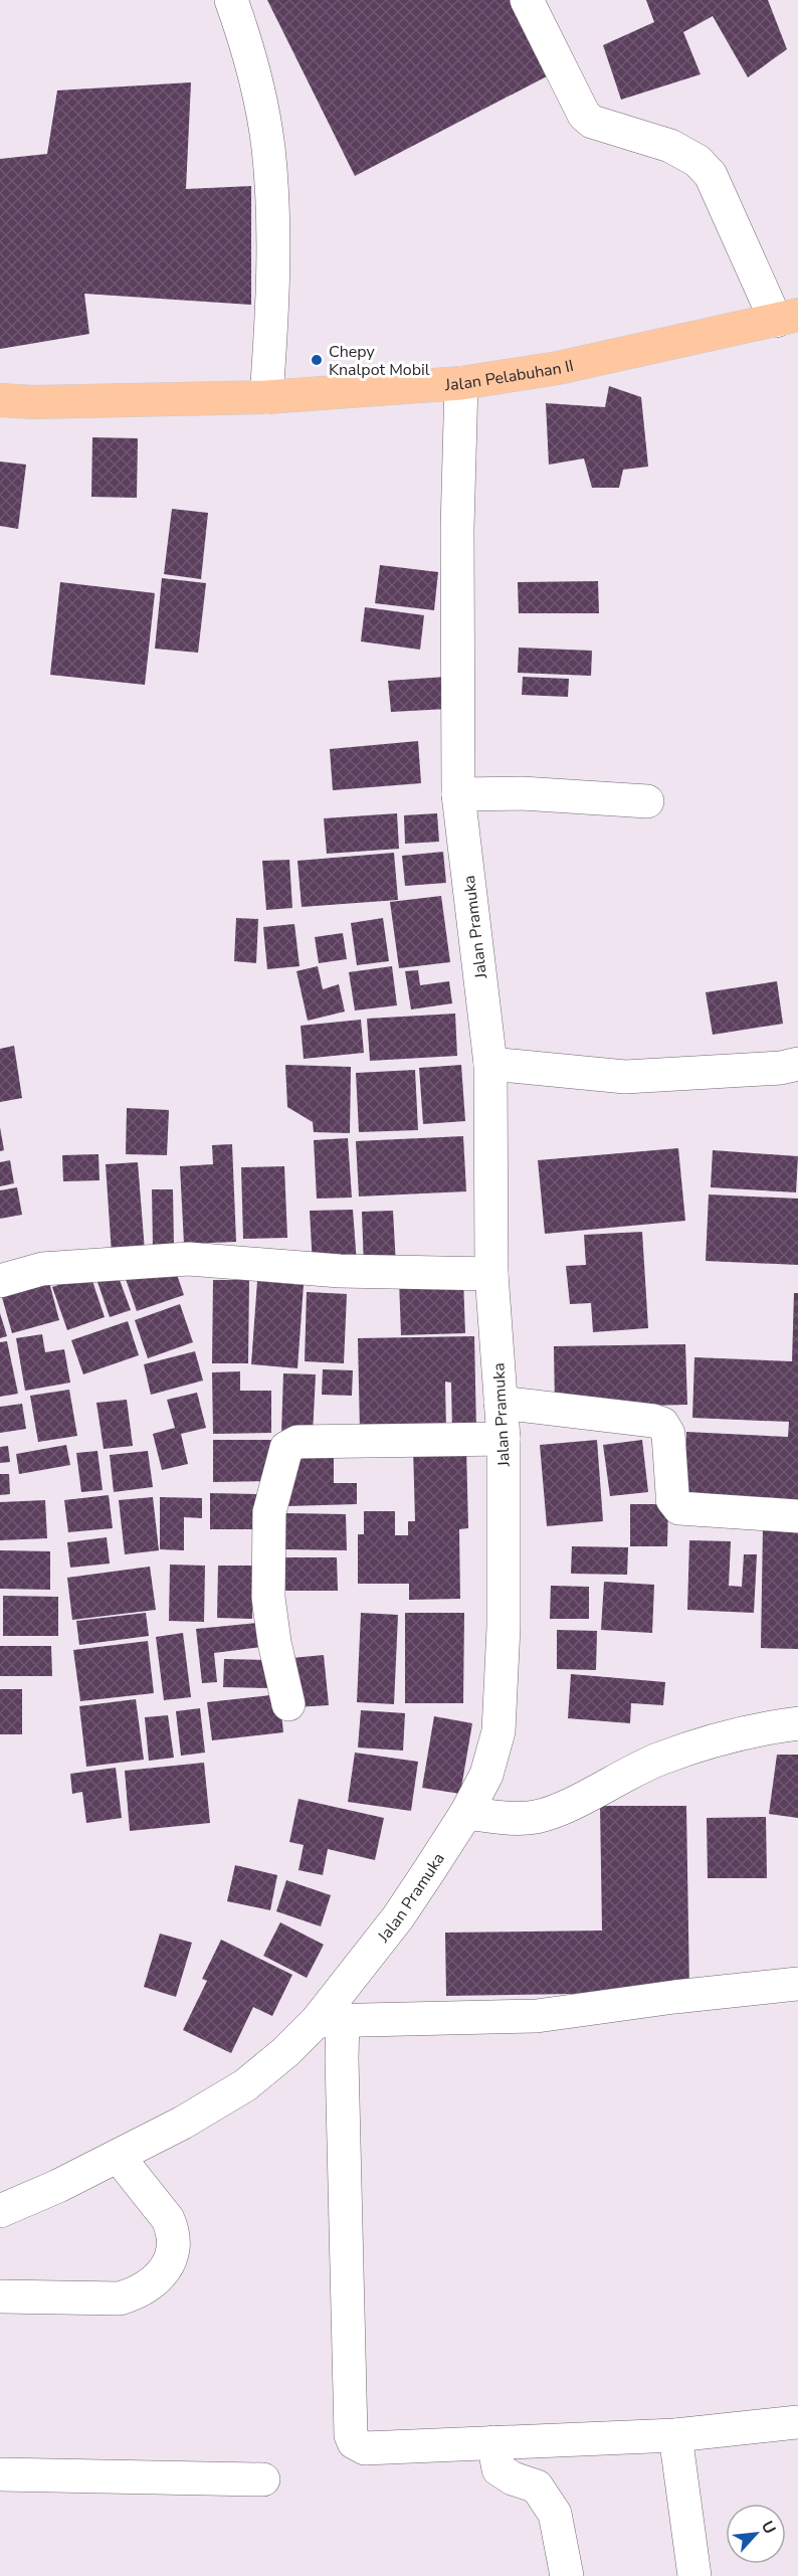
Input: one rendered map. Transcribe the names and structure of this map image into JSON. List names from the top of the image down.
{
  "streets": {
    "main road": ["Jalan Pelabuhan II"],
    "street": ["Jalan Pramuka"]
  },
  "crossings": [
    ["Jalan Pelabuhan II", "Jalan Pramuka"]
  ],
  "places": ["Chepy Knalpot Mobil"],
  "north": "top right"
}
